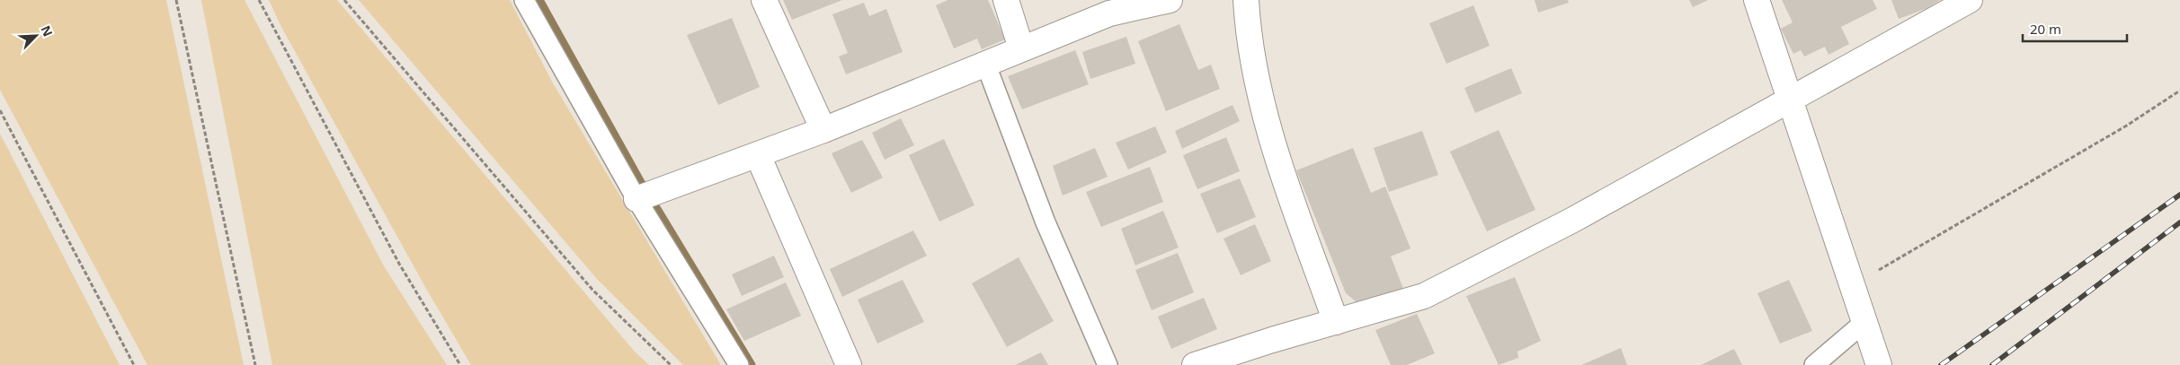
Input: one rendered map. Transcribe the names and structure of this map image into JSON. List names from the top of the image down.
{
  "scale_bar": "20 m",
  "north": "top right"
}
